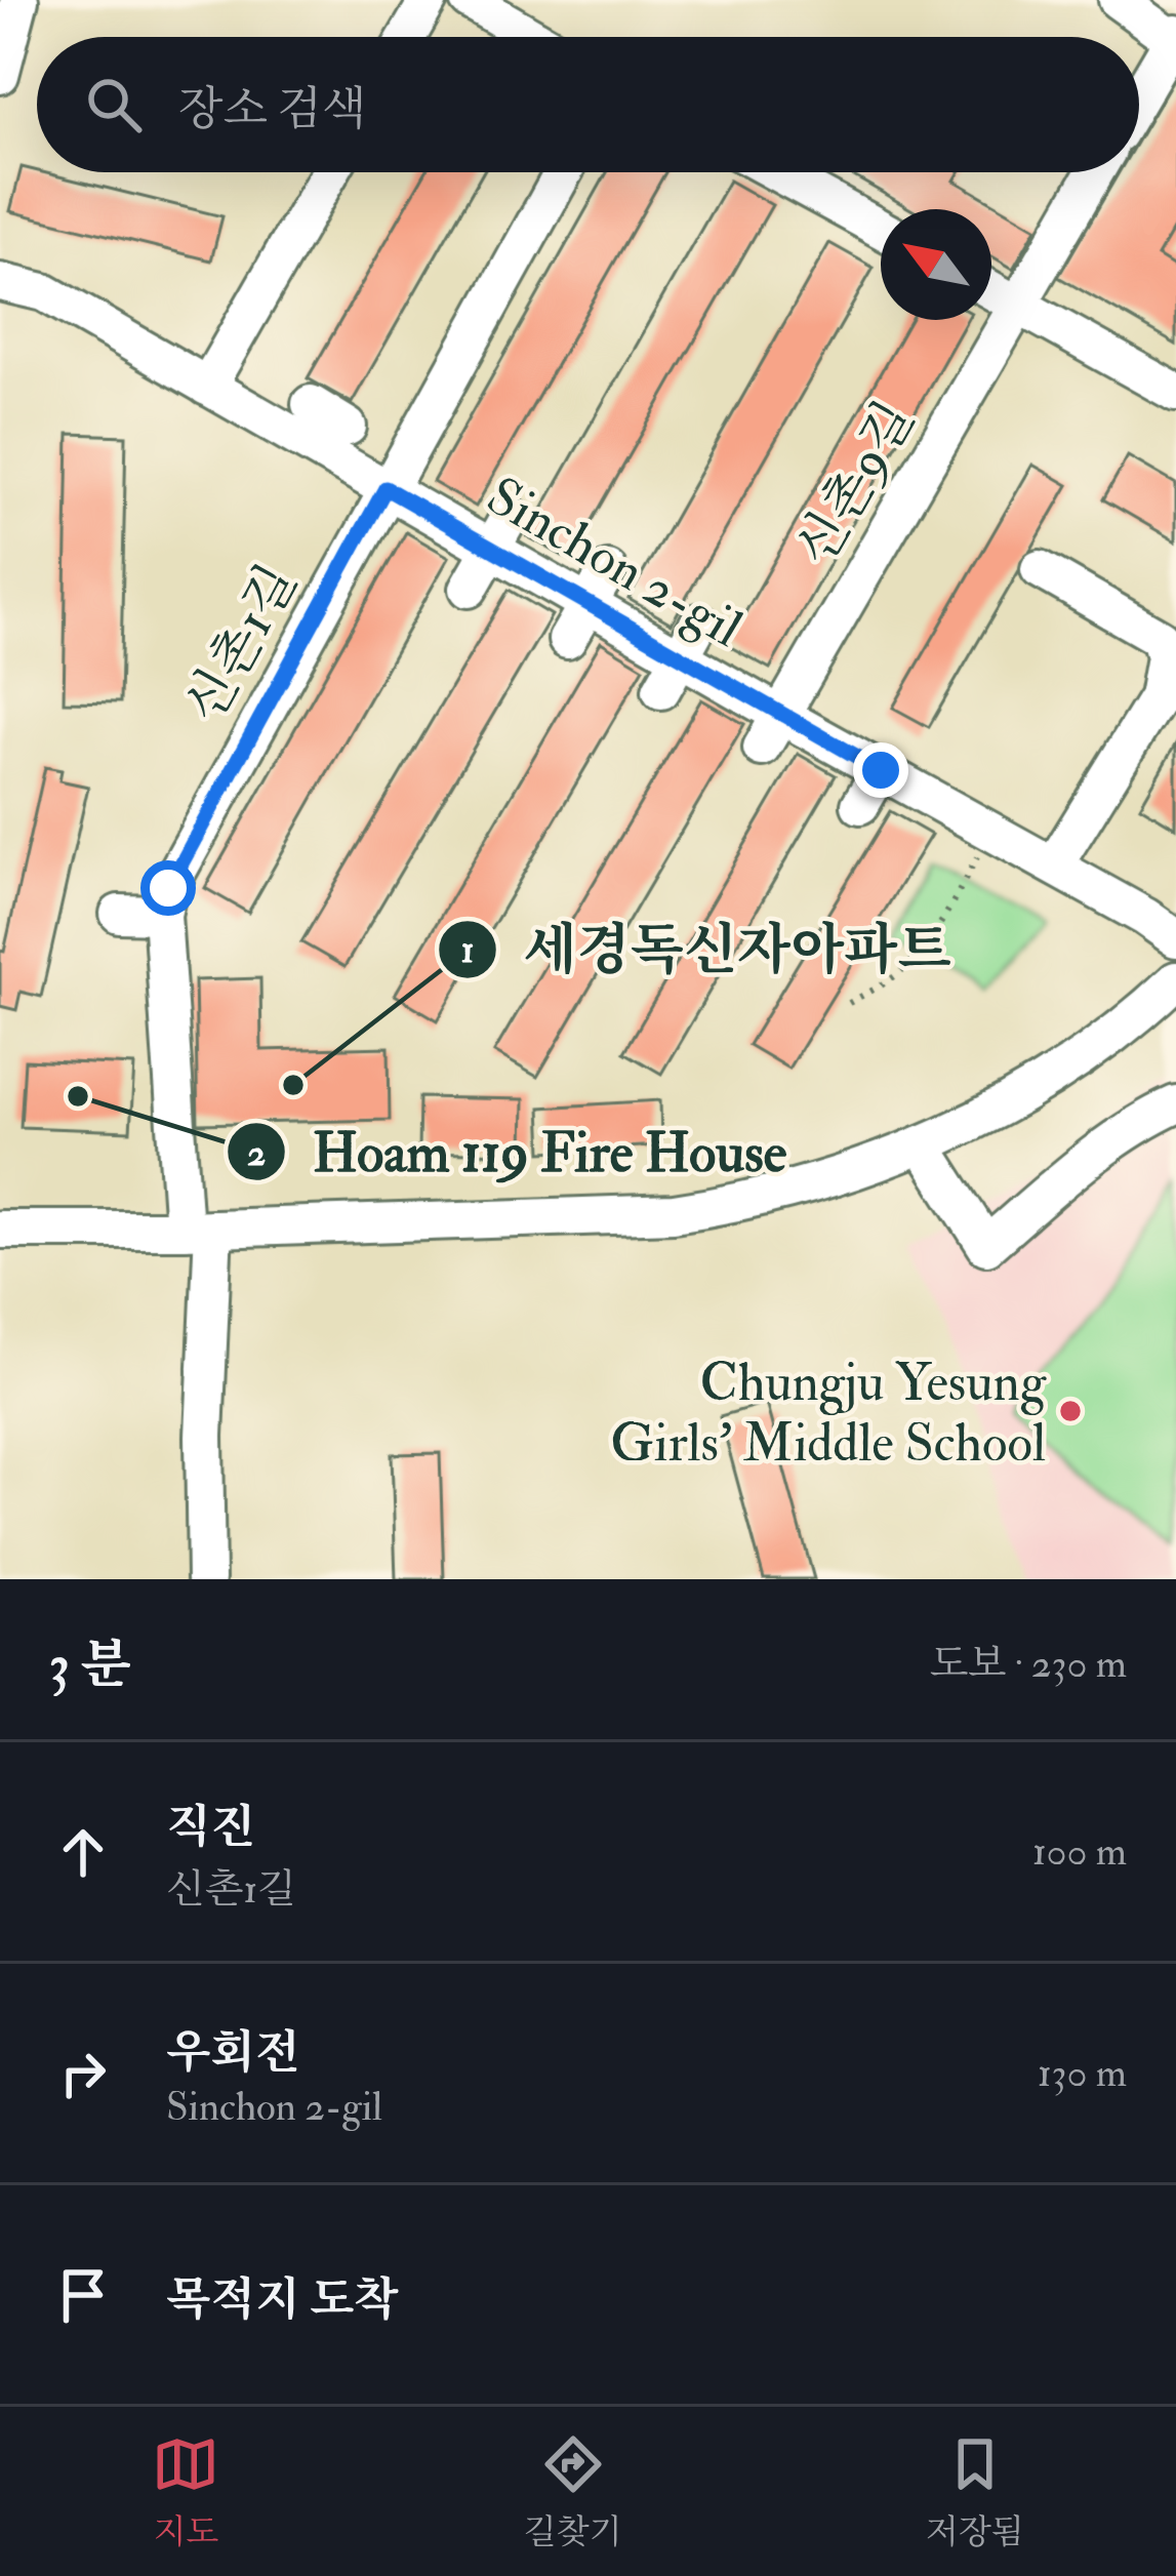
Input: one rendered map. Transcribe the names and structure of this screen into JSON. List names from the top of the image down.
{
  "streets": {
    "street": ["신촌9길", "Sinchon 2-gil", "신촌1길"]
  },
  "crossings": [
    ["신촌9길", "Sinchon 2-gil"],
    ["Sinchon 2-gil", "신촌1길"]
  ],
  "places": ["세경독신자아파트", "Hoam 119 Fire House", "Chungju Yesung Girls' Middle School"],
  "north": "top left",
  "page": {
    "search": "장소 검색",
    "heading": ["3 분", "도보 · 230 m"],
    "list": [
      ["직진", "신촌1길", "100 m"],
      ["우회전", "Sinchon 2-gil", "130 m"],
      "목적지 도착"
    ],
    "nav": ["지도", "길찾기", "저장됨"]
  }
}
